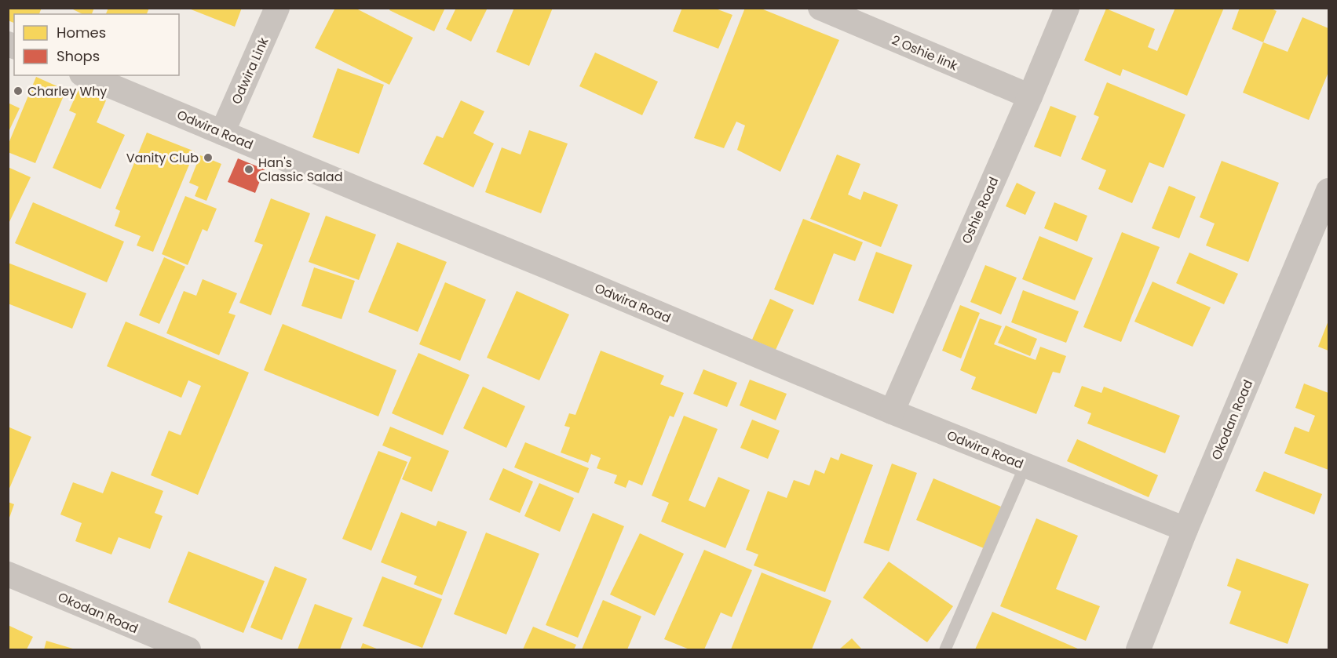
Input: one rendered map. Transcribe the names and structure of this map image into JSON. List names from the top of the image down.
{
  "streets": {
    "street": [
      "2 Oshie link",
      "Odwira Link",
      "Odwira Road",
      "Oshie Road",
      "Okodan Road"
    ]
  },
  "crossings": [
    ["2 Oshie link", "Oshie Road"],
    ["Odwira Link", "Odwira Road"],
    ["Odwira Road", "Oshie Road"],
    ["Odwira Road", "Okodan Road"]
  ],
  "places": ["Charley Why", "Vanity Club", "Han's Classic Salad"],
  "legend": ["Homes", "Shops"]
}
